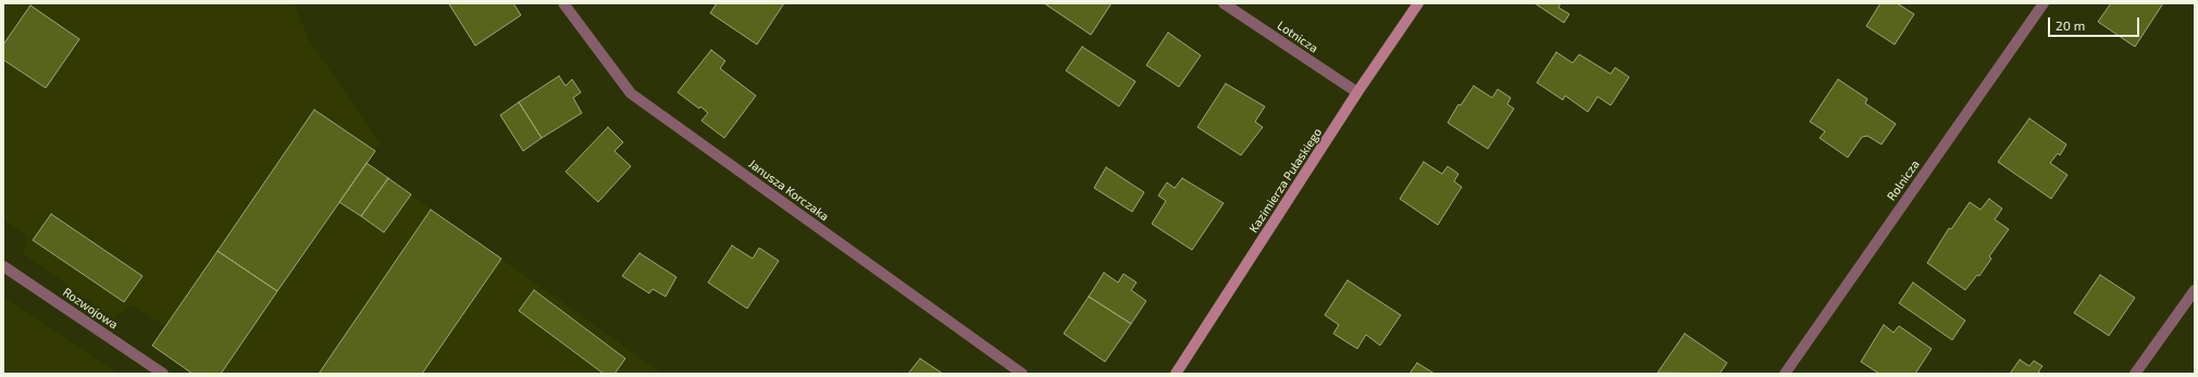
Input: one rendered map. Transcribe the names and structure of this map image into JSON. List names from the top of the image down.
{
  "streets": {
    "main road": ["Kazimierza Pułaskiego"],
    "street": [
      "Lotnicza",
      "Rolnicza",
      "Janusza Korczaka",
      "Rozwojowa"
    ]
  },
  "crossings": [
    ["Lotnicza", "Kazimierza Pułaskiego"]
  ],
  "scale_bar": "20 m"
}
